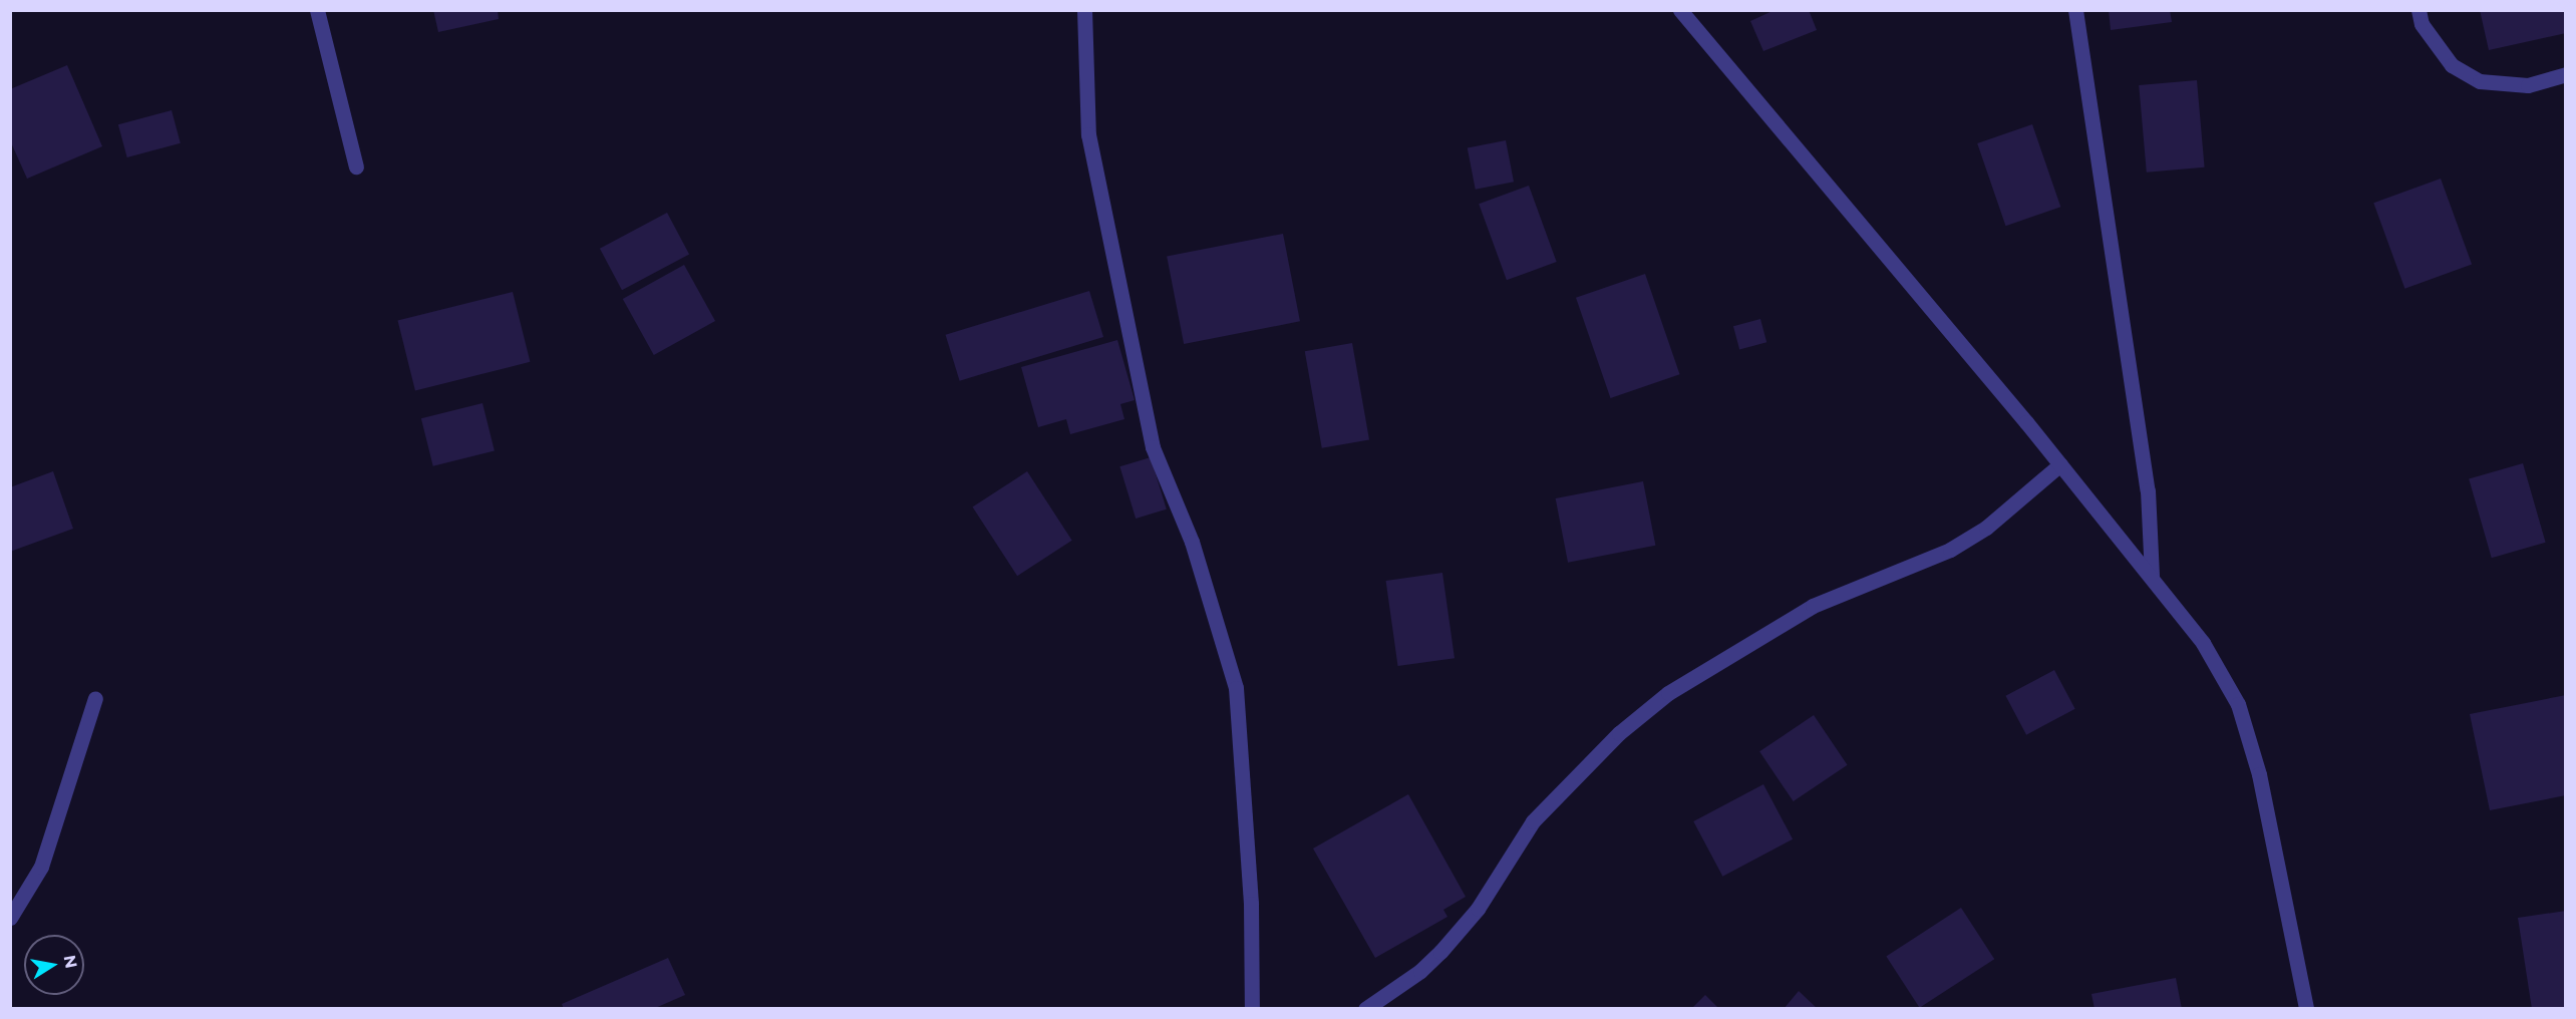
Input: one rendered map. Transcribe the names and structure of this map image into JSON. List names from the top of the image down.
{
  "north": "right"
}
